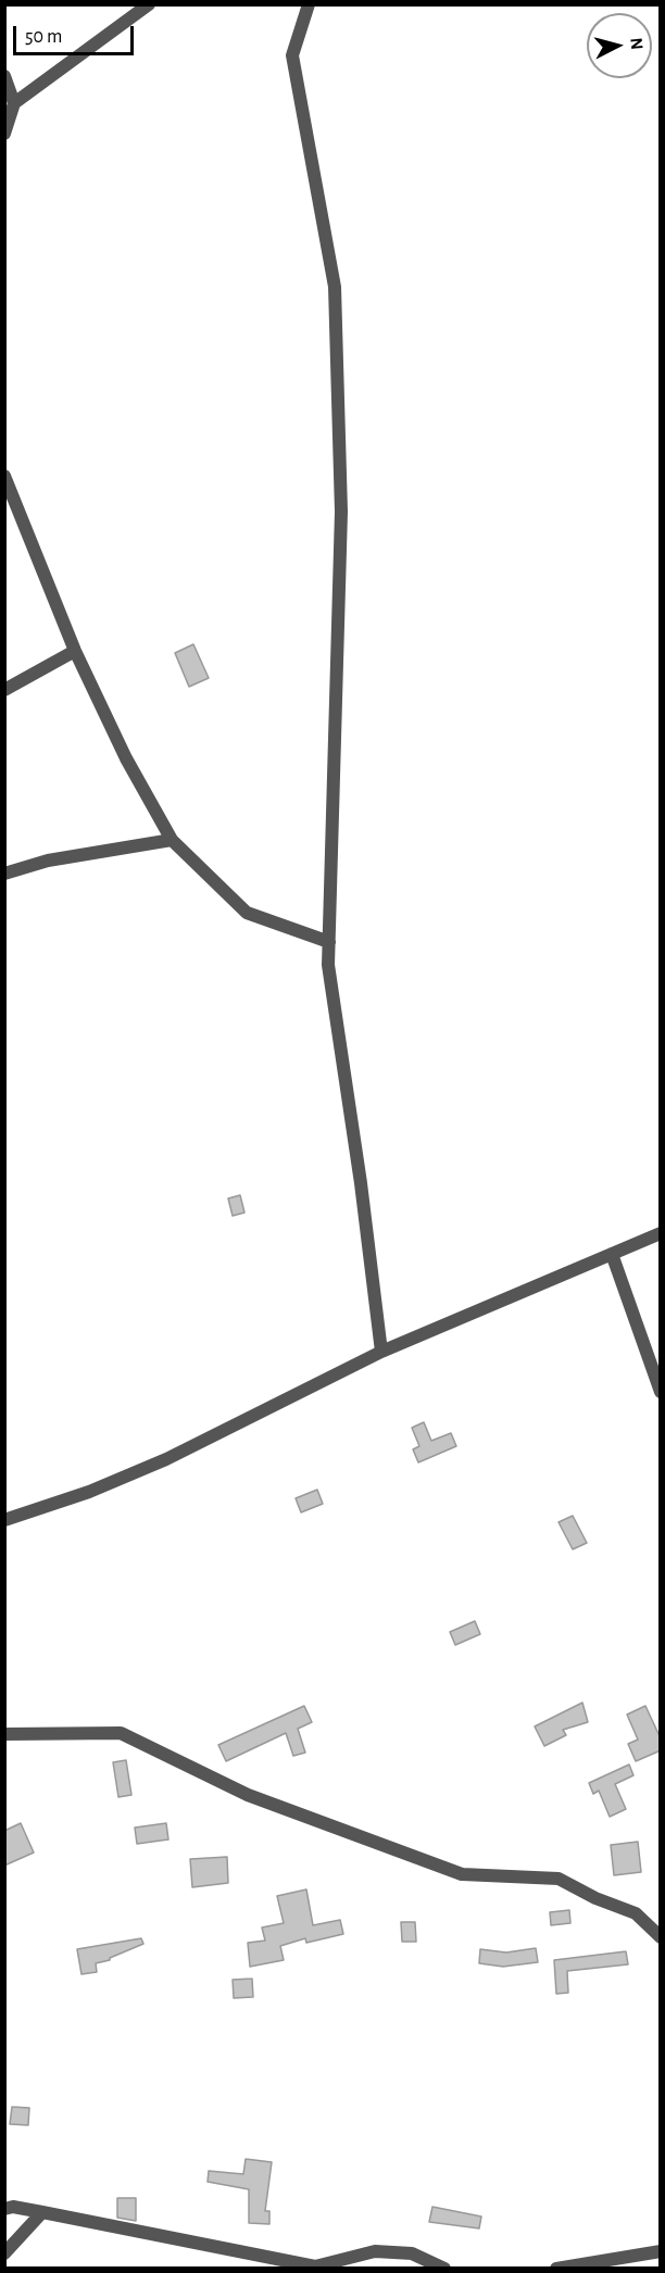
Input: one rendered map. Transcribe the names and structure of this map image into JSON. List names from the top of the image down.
{
  "scale_bar": "50 m",
  "north": "right"
}
